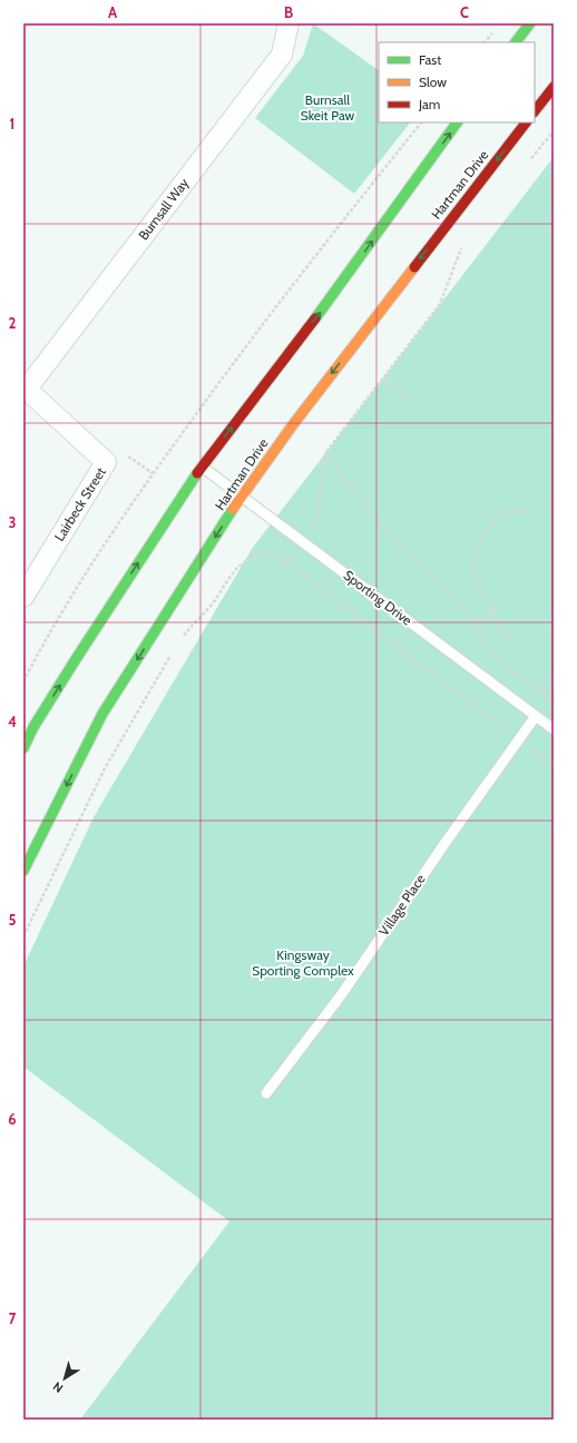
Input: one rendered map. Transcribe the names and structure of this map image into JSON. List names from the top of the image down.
{
  "streets": {
    "main road": ["Hartman Drive"],
    "street": ["Burnsall Way", "Lairbeck Street"],
    "lane": ["Sporting Drive", "Village Place"]
  },
  "crossings": [
    ["Hartman Drive", "Sporting Drive"],
    ["Burnsall Way", "Lairbeck Street"],
    ["Sporting Drive", "Village Place"]
  ],
  "parks": ["Burnsall Skeit Paw", "Kingsway Sporting Complex"],
  "legend": ["Fast", "Slow", "Jam"],
  "north": "bottom left",
  "grid": {
    "columns": ["A", "B", "C"],
    "rows": [
      "1",
      "2",
      "3",
      "4",
      "5",
      "6",
      "7"
    ]
  }
}
